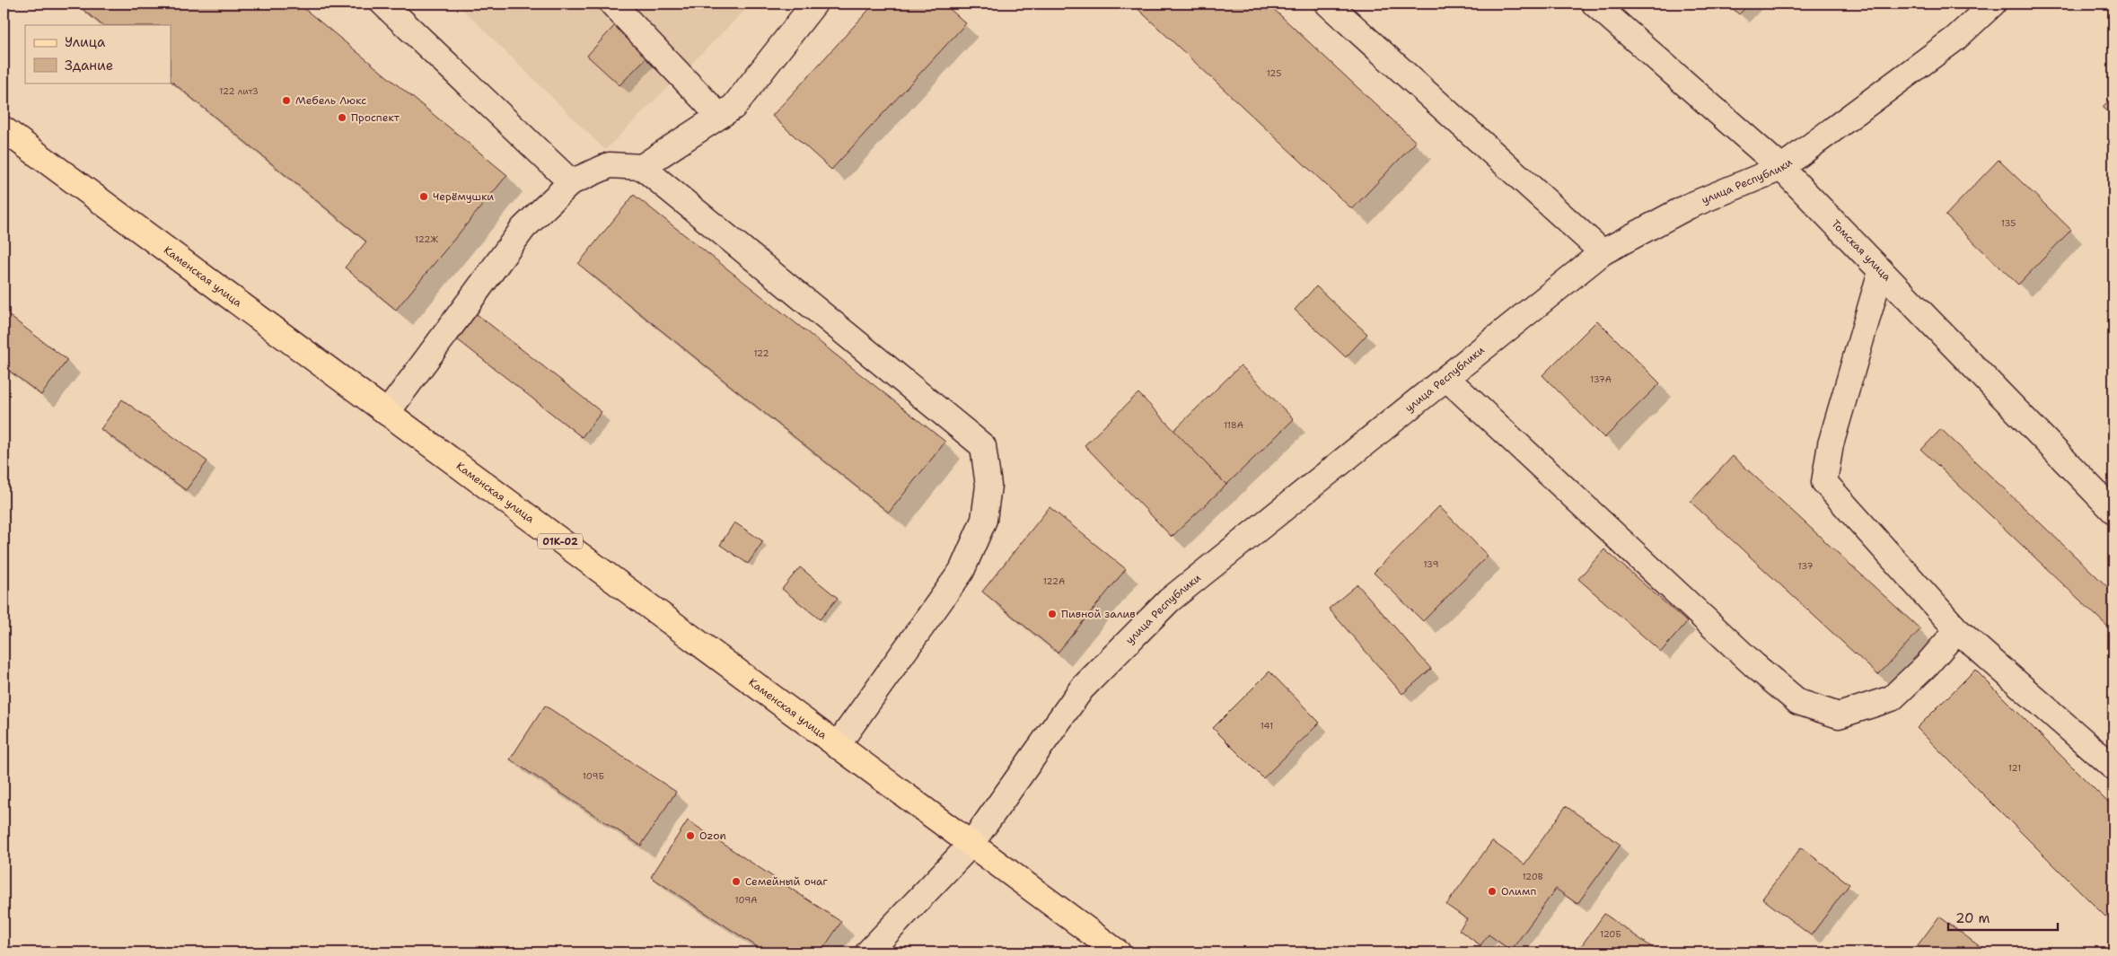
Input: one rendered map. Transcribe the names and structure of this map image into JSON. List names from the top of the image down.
{
  "streets": {
    "main road": ["Каменская улица", "01К-02"],
    "street": ["улица Республики", "Томская улица"]
  },
  "crossings": [
    ["улица Республики", "Томская улица"],
    ["улица Республики", "Каменская улица"]
  ],
  "places": [
    "Мебель Люкс",
    "Проспект",
    "Черёмушки",
    "Пивной залив",
    "Ozon",
    "Семейный очаг",
    "Олимп"
  ],
  "house_numbers": [
    "125",
    "122 лит3",
    "135",
    "122Ж",
    "122",
    "137А",
    "118А",
    "139",
    "137",
    "122А",
    "141",
    "121",
    "109Б",
    "120В",
    "109А",
    "120Б"
  ],
  "legend": ["Улица", "Здание"],
  "scale_bar": "20 m"
}
